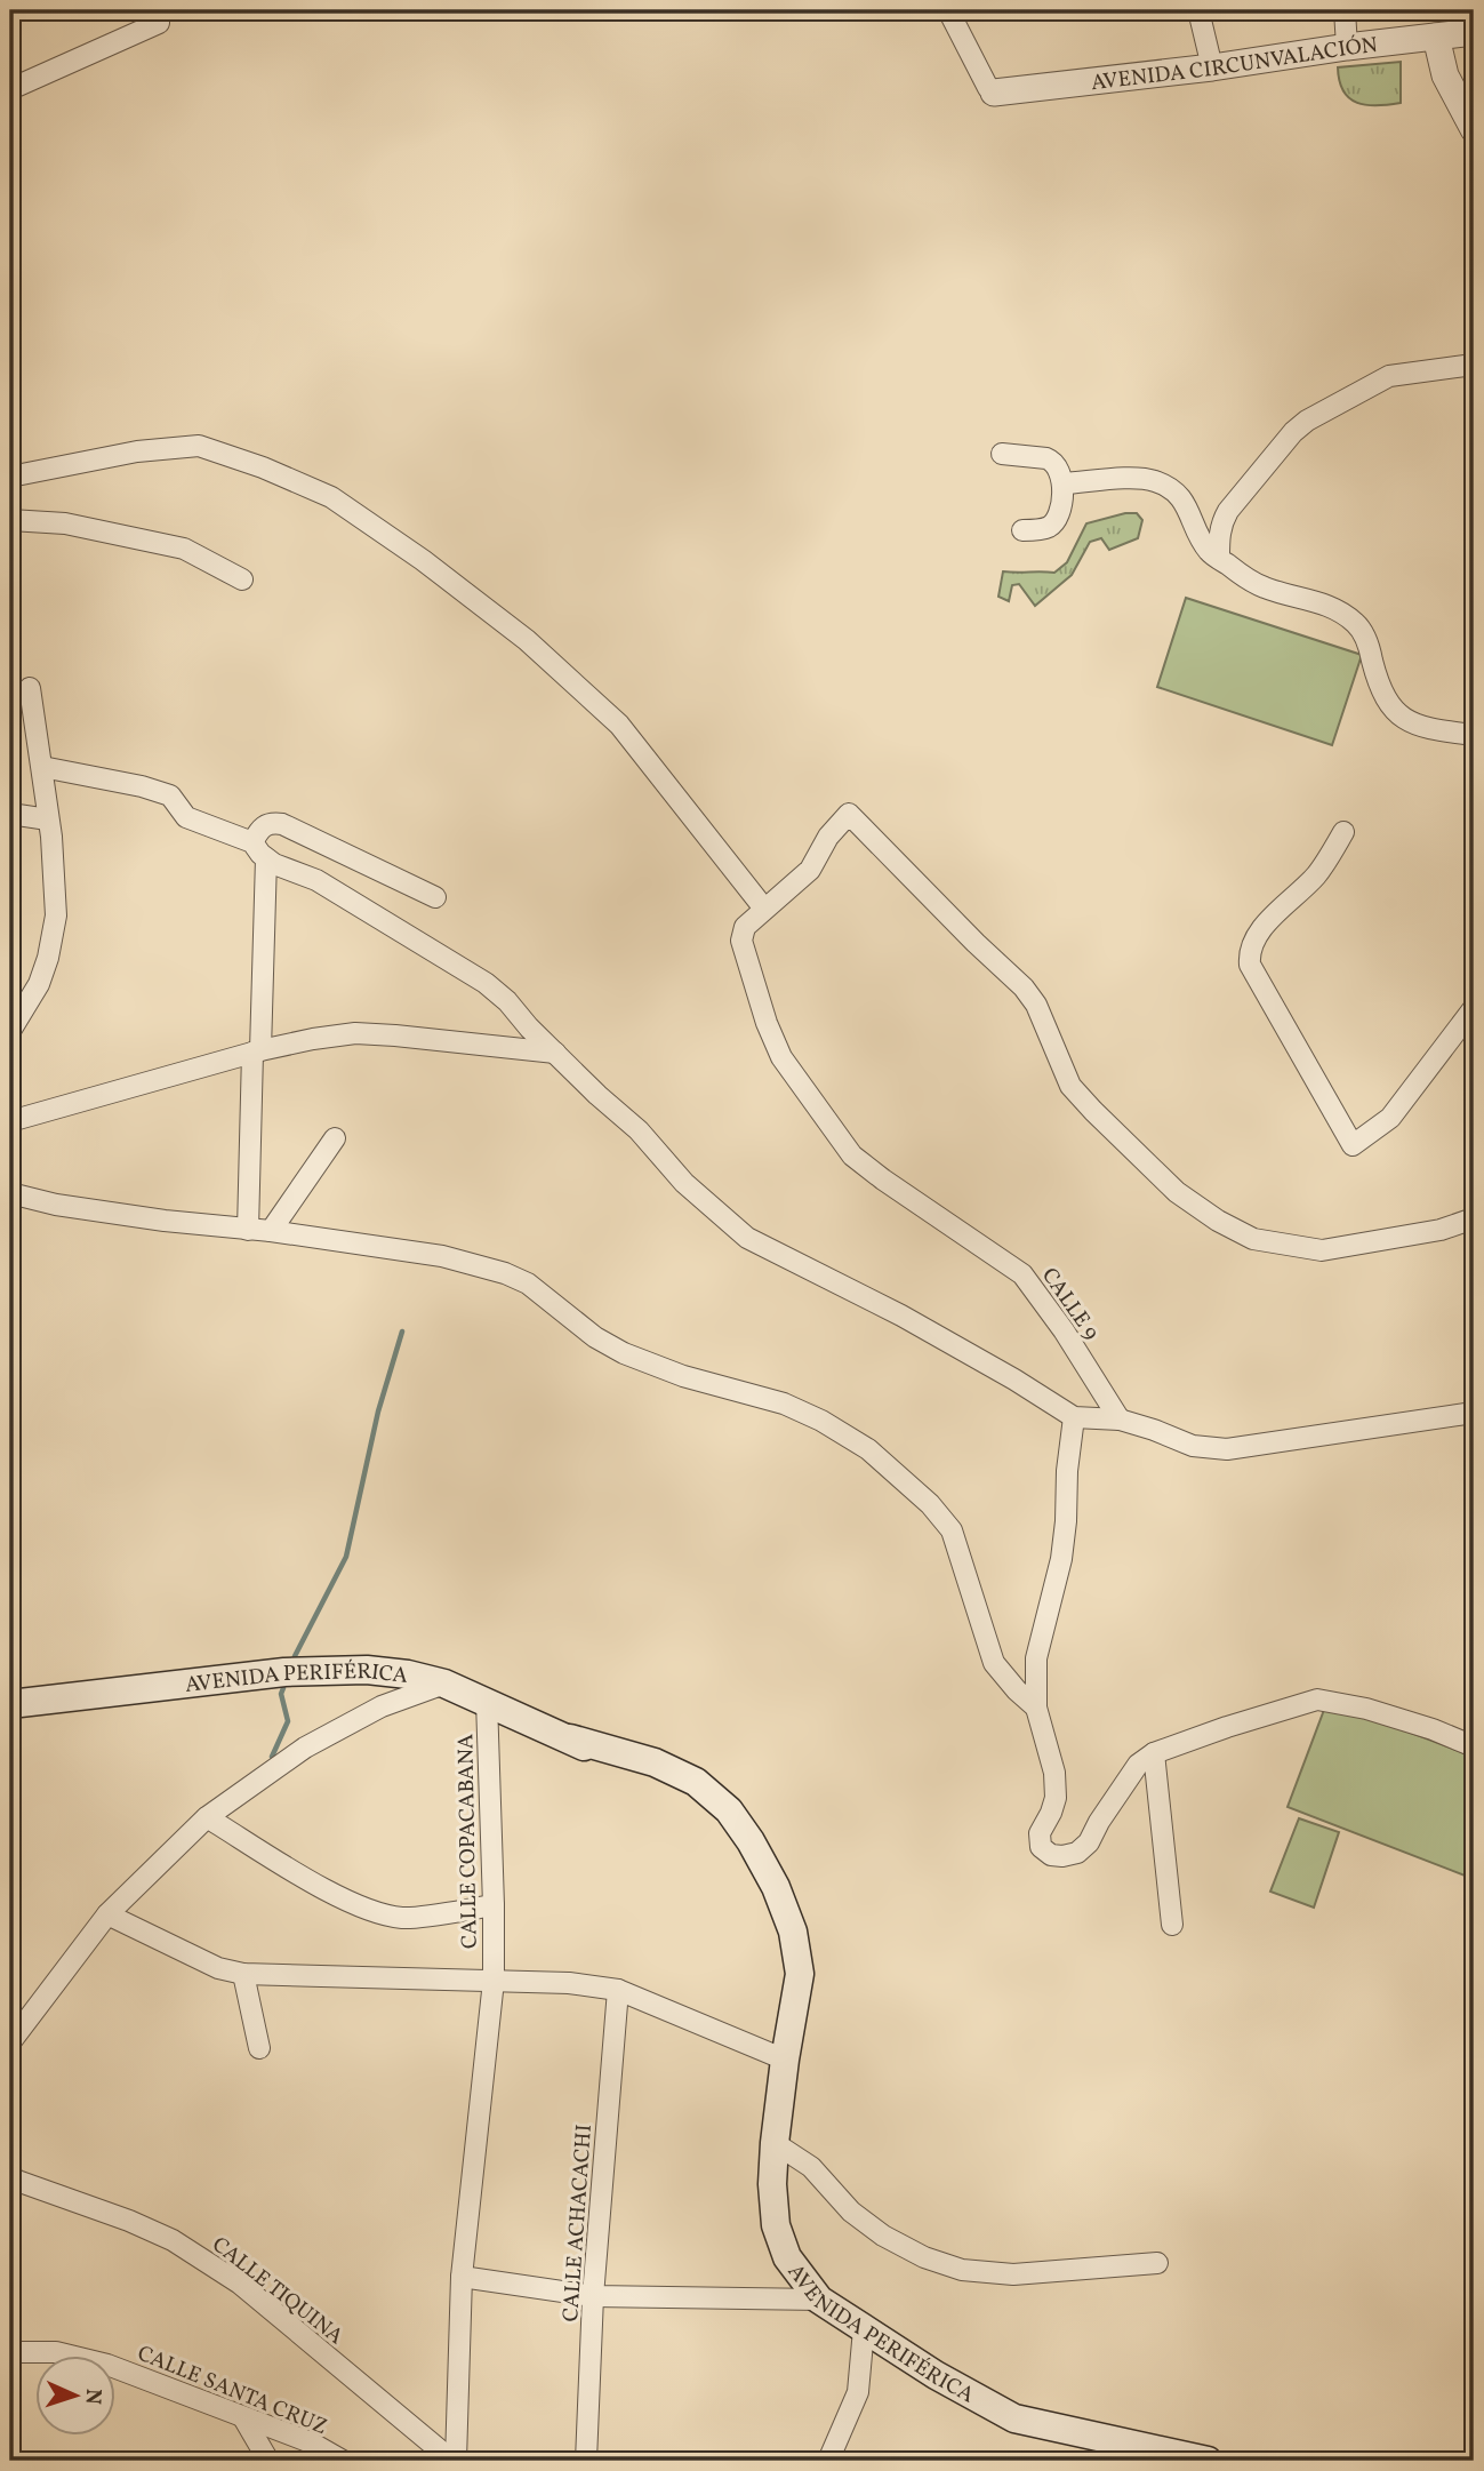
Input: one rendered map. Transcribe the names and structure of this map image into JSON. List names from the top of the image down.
{
  "streets": {
    "main road": ["AVENIDA PERIFÉRICA"],
    "street": [
      "AVENIDA CIRCUNVALACIÓN",
      "CALLE 9",
      "CALLE COPACABANA",
      "CALLE ACHACACHI",
      "CALLE TIQUINA",
      "CALLE SANTA CRUZ"
    ]
  },
  "crossings": [
    ["AVENIDA PERIFÉRICA", "CALLE COPACABANA"],
    ["CALLE COPACABANA", "CALLE TIQUINA"]
  ],
  "north": "right"
}
